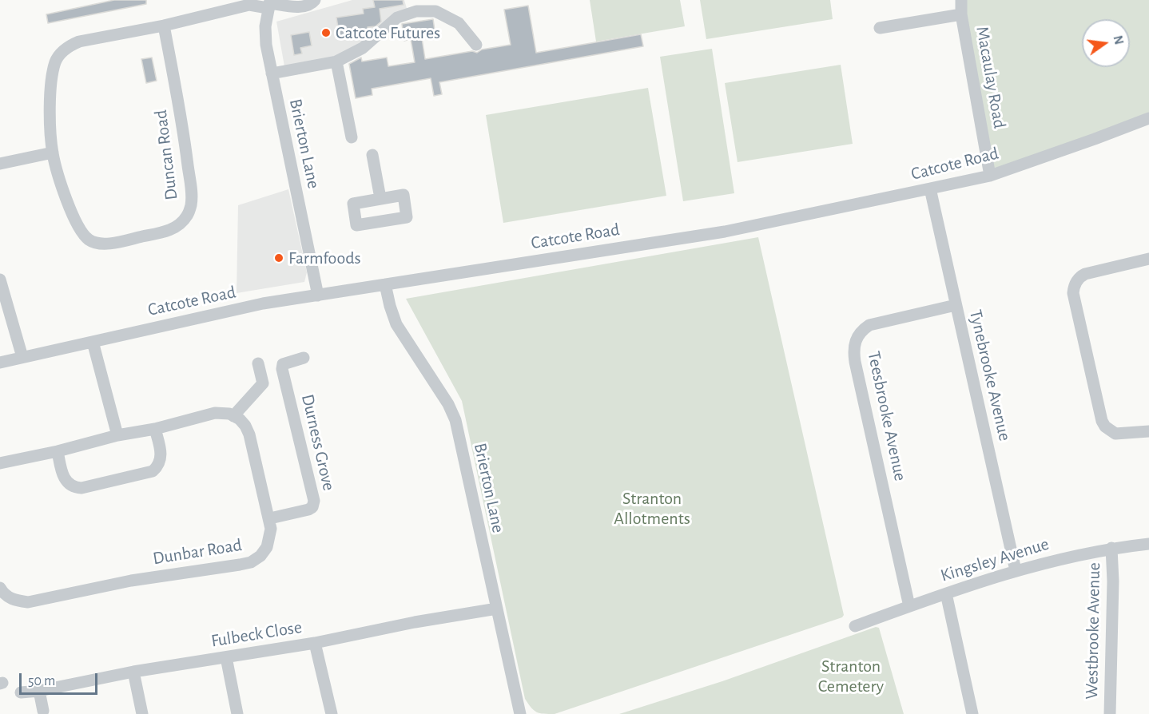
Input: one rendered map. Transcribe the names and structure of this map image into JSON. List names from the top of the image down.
{
  "streets": {
    "street": [
      "Macaulay Road",
      "Brierton Lane",
      "Duncan Road",
      "Catcote Road",
      "Tynebrooke Avenue",
      "Teesbrooke Avenue",
      "Durness Grove",
      "Dunbar Road",
      "Kingsley Avenue",
      "Westbrooke Avenue",
      "Fulbeck Close"
    ]
  },
  "crossings": [
    ["Macaulay Road", "Catcote Road"],
    ["Brierton Lane", "Duncan Road"],
    ["Brierton Lane", "Catcote Road"],
    ["Brierton Lane", "Fulbeck Close"],
    ["Catcote Road", "Tynebrooke Avenue"],
    ["Tynebrooke Avenue", "Teesbrooke Avenue"],
    ["Tynebrooke Avenue", "Kingsley Avenue"],
    ["Teesbrooke Avenue", "Kingsley Avenue"],
    ["Durness Grove", "Dunbar Road"],
    ["Kingsley Avenue", "Westbrooke Avenue"]
  ],
  "parks": ["Stranton Allotments", "Stranton Cemetery"],
  "places": ["Catcote Futures", "Farmfoods"],
  "scale_bar": "50 m",
  "north": "right"
}
